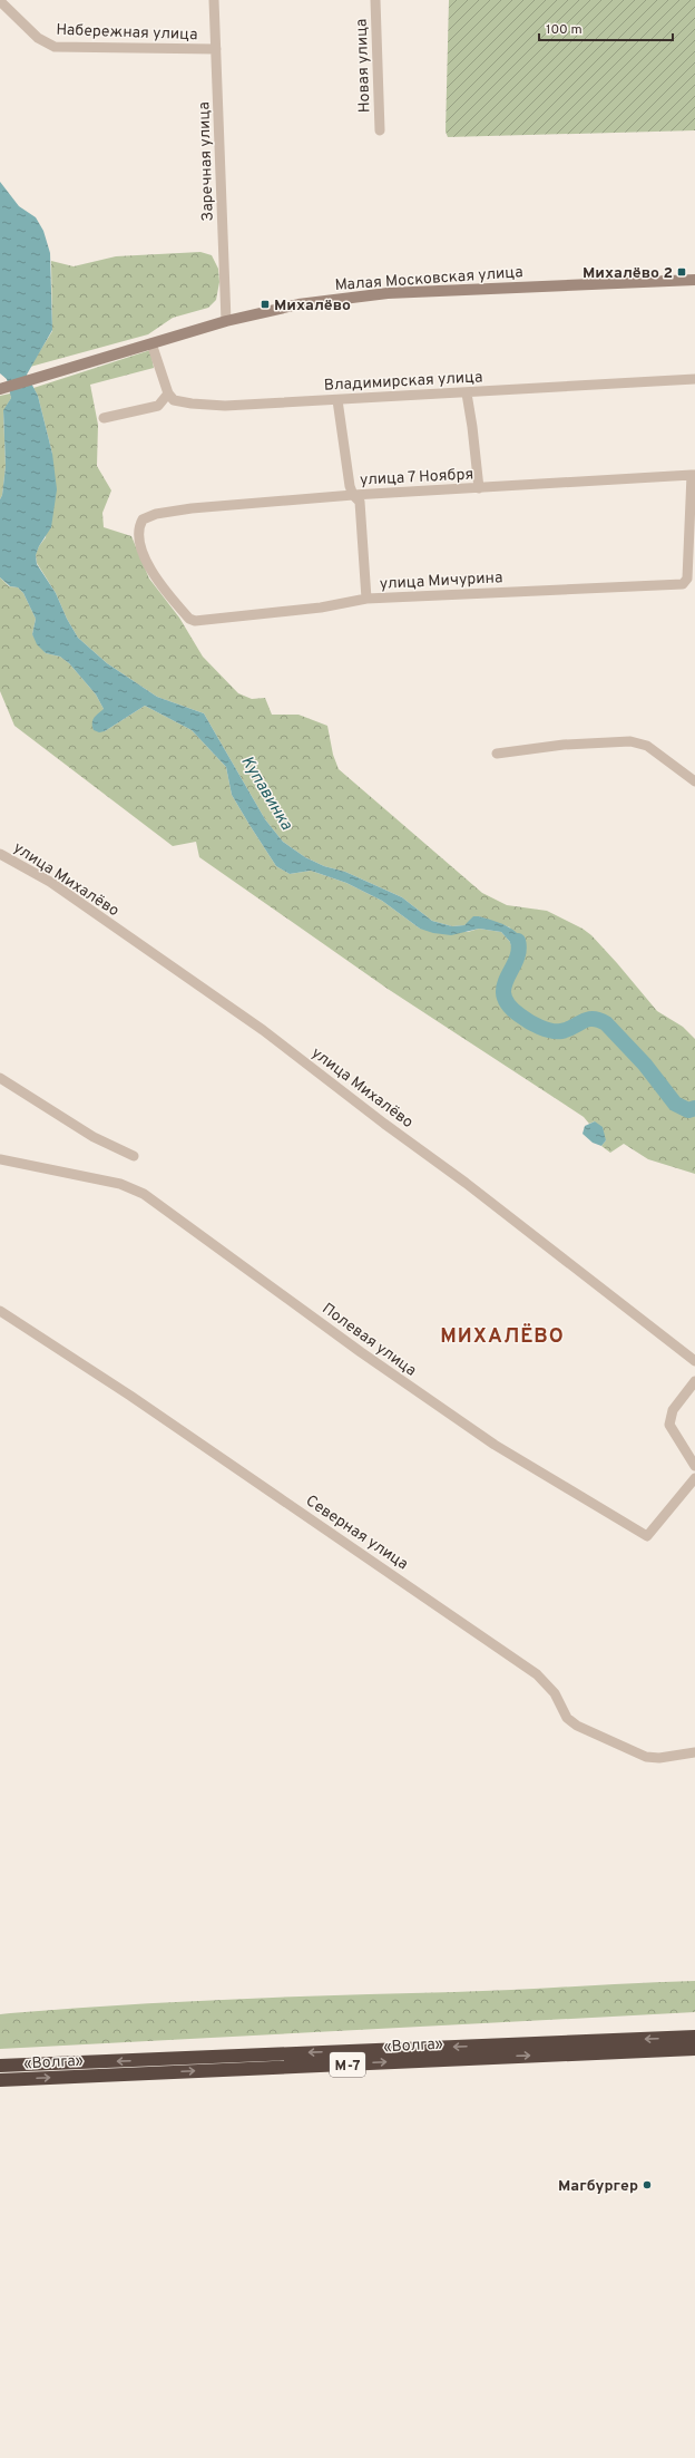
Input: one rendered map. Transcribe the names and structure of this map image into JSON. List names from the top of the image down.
{
  "streets": {
    "highway": ["«Волга»", "М-7"],
    "main road": ["Малая Московская улица"],
    "street": [
      "Набережная улица",
      "Новая улица",
      "Заречная улица",
      "Владимирская улица",
      "улица 7 Ноября",
      "улица Мичурина",
      "улица Михалёво",
      "Полевая улица",
      "Северная улица"
    ]
  },
  "crossings": [
    ["Набережная улица", "Заречная улица"],
    ["Заречная улица", "Малая Московская улица"],
    ["улица 7 Ноября", "улица Мичурина"]
  ],
  "districts": ["МИХАЛЁВО"],
  "water": ["Купавинка"],
  "places": {
    "transit": ["Михалёво 2", "Михалёво"],
    "other": ["Магбургер"]
  },
  "scale_bar": "100 m"
}
